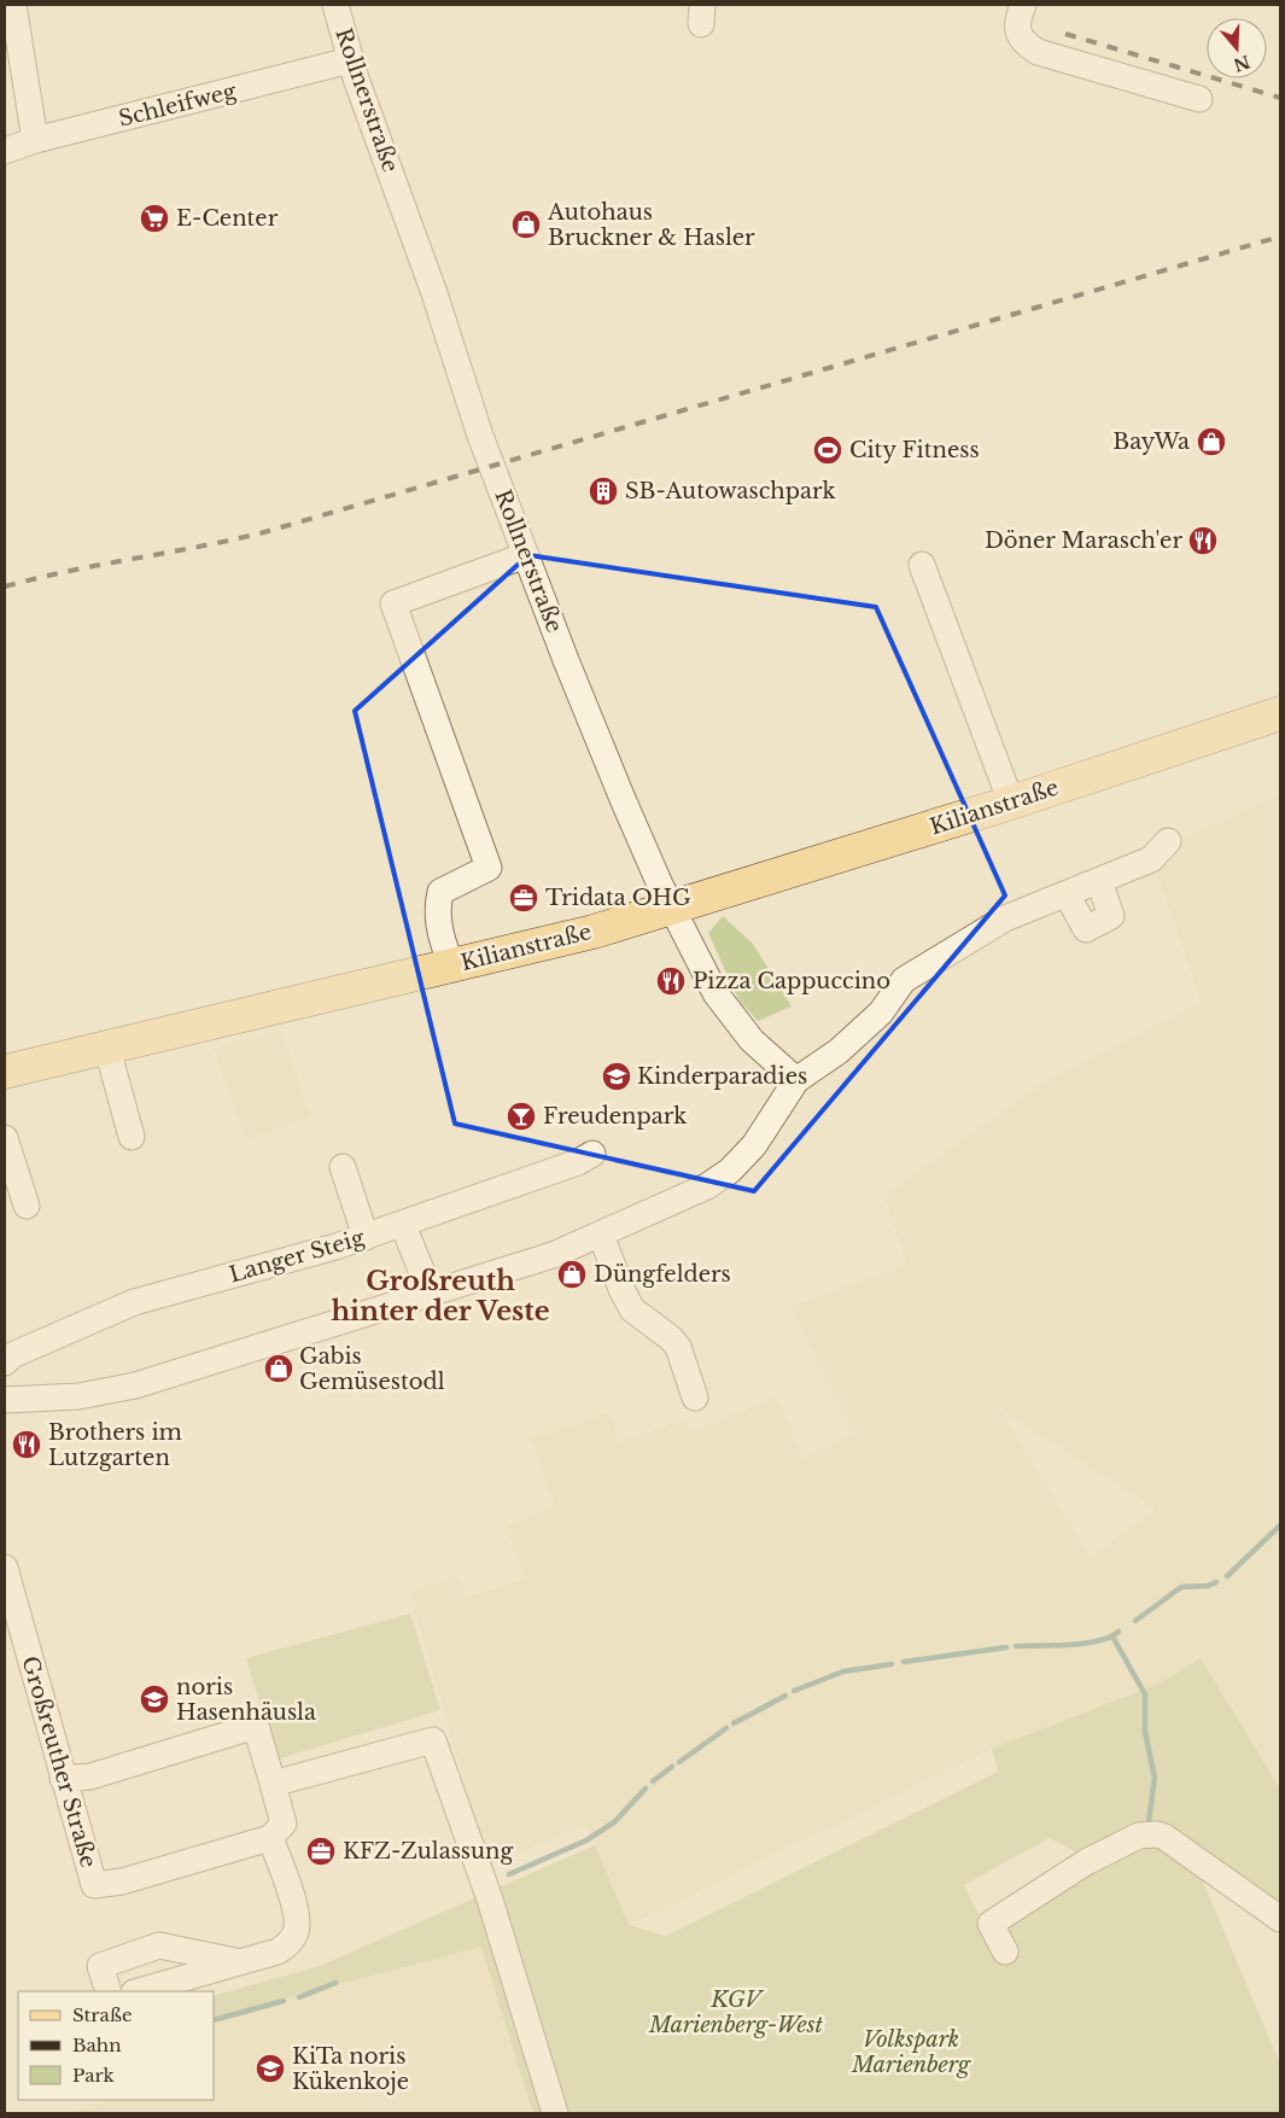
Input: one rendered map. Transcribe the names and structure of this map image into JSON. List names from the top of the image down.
{
  "streets": {
    "main road": ["Kilianstraße"],
    "street": [
      "Rollnerstraße",
      "Schleifweg",
      "Langer Steig",
      "Großreuther Straße"
    ]
  },
  "crossings": [
    ["Rollnerstraße", "Schleifweg"],
    ["Rollnerstraße", "Kilianstraße"]
  ],
  "districts": ["Großreuth hinter der Veste"],
  "parks": ["KGV Marienberg-West", "Volkspark Marienberg"],
  "places": {
    "supermarket": ["E-Center"],
    "shop": [
      "Autohaus Bruckner & Hasler",
      "BayWa",
      "Düngfelders",
      "Gabis Gemüsestodl"
    ],
    "sports": ["City Fitness"],
    "building": ["SB-Autowaschpark"],
    "restaurant": ["Döner Marasch'er", "Pizza Cappuccino", "Brothers im Lutzgarten"],
    "office": ["Tridata OHG", "KFZ-Zulassung"],
    "school or university": ["Kinderparadies", "noris Hasenhäusla", "KiTa noris Kükenkoje"],
    "bar": ["Freudenpark"]
  },
  "legend": ["Straße", "Bahn", "Park"],
  "north": "bottom"
}
